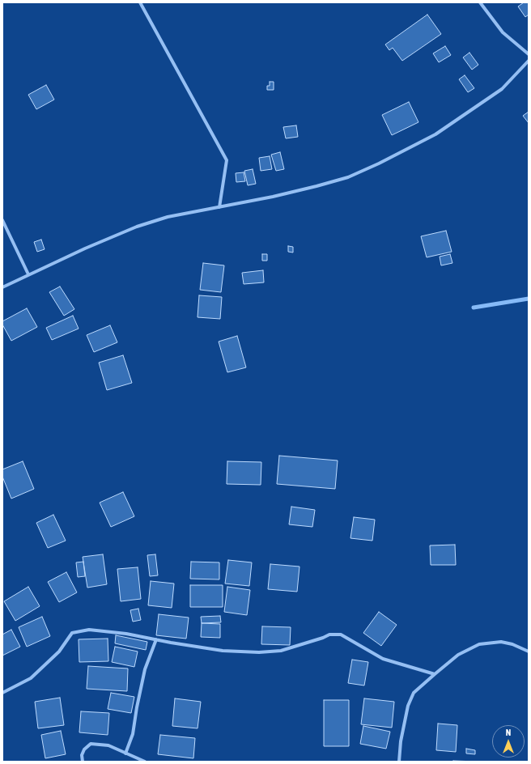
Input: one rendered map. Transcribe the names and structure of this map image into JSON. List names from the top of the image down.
{
  "north": "top"
}
